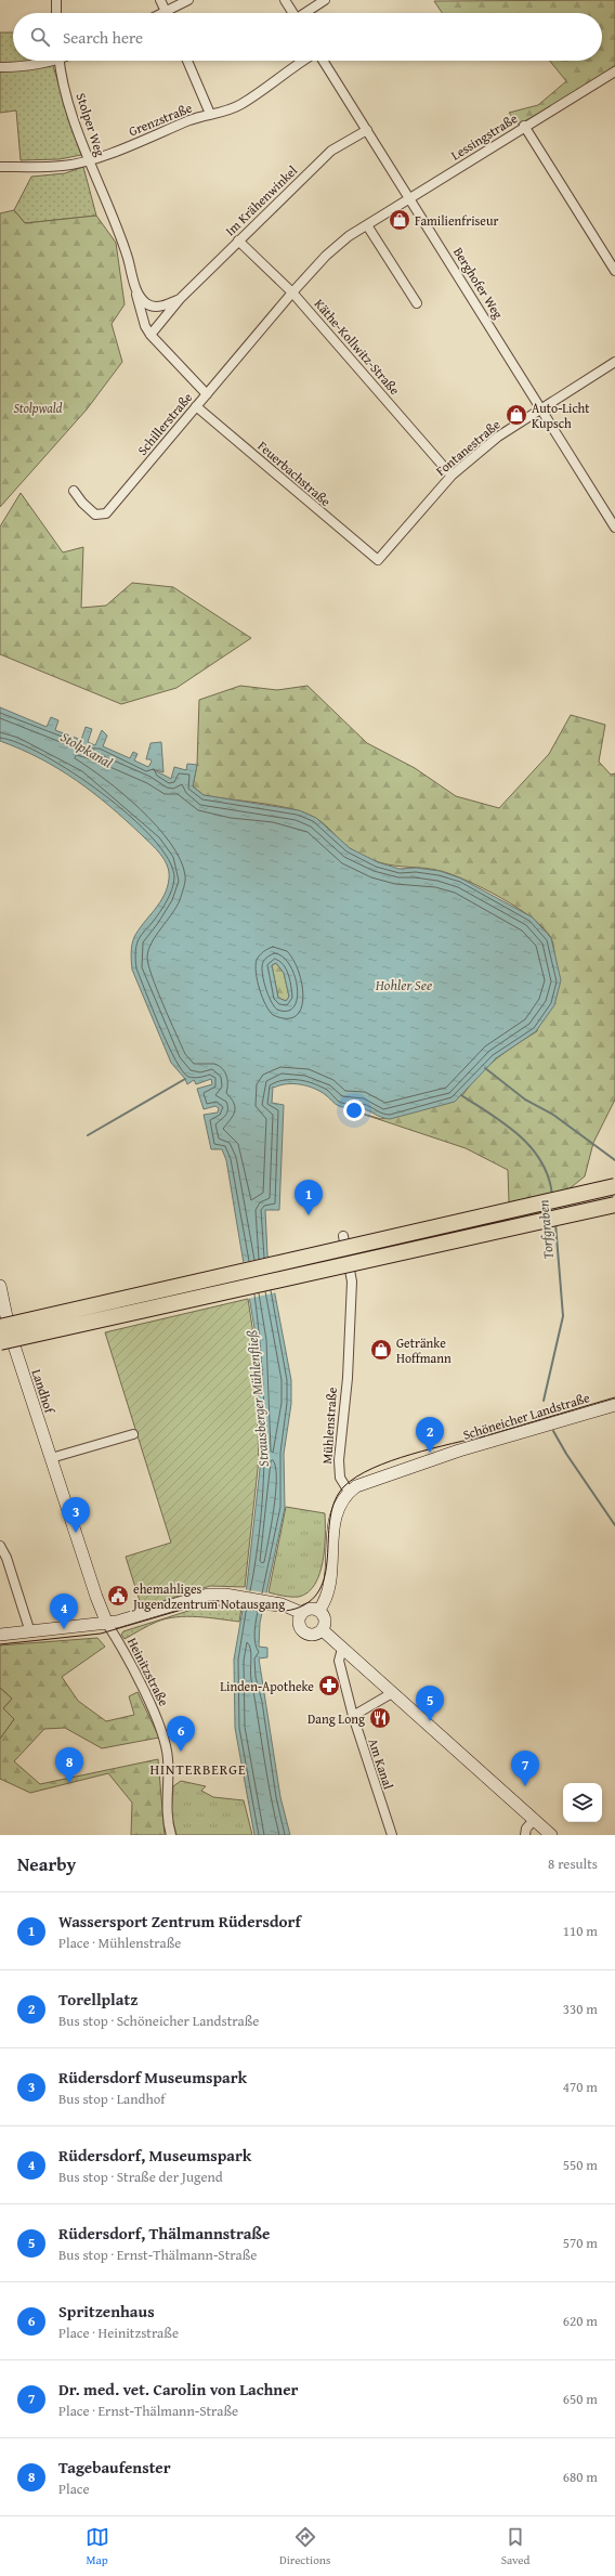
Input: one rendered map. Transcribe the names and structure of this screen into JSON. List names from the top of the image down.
{
  "streets": {
    "main road": ["Landhof", "Schöneicher Landstraße"],
    "street": [
      "Grenzstraße",
      "Stolper Weg",
      "Lessingstraße",
      "Im Krähenwinkel",
      "Berghofer Weg",
      "Käthe-Kollwitz-Straße",
      "Schillerstraße",
      "Fontanestraße",
      "Feuerbachstraße",
      "Mühlenstraße",
      "Heinitzstraße",
      "Am Kanal"
    ]
  },
  "crossings": [
    ["Grenzstraße", "Stolper Weg"],
    ["Stolper Weg", "Im Krähenwinkel"],
    ["Lessingstraße", "Berghofer Weg"],
    ["Lessingstraße", "Käthe-Kollwitz-Straße"],
    ["Lessingstraße", "Schillerstraße"],
    ["Im Krähenwinkel", "Berghofer Weg"],
    ["Im Krähenwinkel", "Käthe-Kollwitz-Straße"],
    ["Im Krähenwinkel", "Schillerstraße"],
    ["Berghofer Weg", "Fontanestraße"],
    ["Käthe-Kollwitz-Straße", "Fontanestraße"],
    ["Schillerstraße", "Feuerbachstraße"],
    ["Fontanestraße", "Feuerbachstraße"],
    ["Landhof", "Heinitzstraße"],
    ["Schöneicher Landstraße", "Mühlenstraße"]
  ],
  "districts": ["HINTERBERGE"],
  "water": [
    "Stolpkanal",
    "Hohler See",
    "Torfgraben",
    "Strausberger Mühlenfließ"
  ],
  "parks": ["Stolpwald"],
  "places": {
    "shop": ["Familienfriseur", "Auto-Licht Kupsch", "Getränke Hoffmann"],
    "public building": ["ehemahliges Jugendzentrum Notausgang"],
    "pharmacy": ["Linden-Apotheke"],
    "restaurant": ["Dang Long"]
  },
  "page": {
    "search": "Search here",
    "pins": [
      "1",
      "2",
      "3",
      "4",
      "5",
      "6",
      "8",
      "7"
    ],
    "heading": ["Nearby", "8 results"],
    "list": [
      {
        "mark": "1",
        "name": "Wassersport Zentrum Rüdersdorf",
        "note": "Place · Mühlenstraße",
        "value": "110 m"
      },
      {
        "mark": "2",
        "name": "Torellplatz",
        "note": "Bus stop · Schöneicher Landstraße",
        "value": "330 m"
      },
      {
        "mark": "3",
        "name": "Rüdersdorf Museumspark",
        "note": "Bus stop · Landhof",
        "value": "470 m"
      },
      {
        "mark": "4",
        "name": "Rüdersdorf, Museumspark",
        "note": "Bus stop · Straße der Jugend",
        "value": "550 m"
      },
      {
        "mark": "5",
        "name": "Rüdersdorf, Thälmannstraße",
        "note": "Bus stop · Ernst-Thälmann-Straße",
        "value": "570 m"
      },
      {
        "mark": "6",
        "name": "Spritzenhaus",
        "note": "Place · Heinitzstraße",
        "value": "620 m"
      },
      {
        "mark": "7",
        "name": "Dr. med. vet. Carolin von Lachner",
        "note": "Place · Ernst-Thälmann-Straße",
        "value": "650 m"
      },
      {
        "mark": "8",
        "name": "Tagebaufenster",
        "note": "Place",
        "value": "680 m"
      }
    ],
    "nav": ["Map", "Directions", "Saved"]
  }
}
